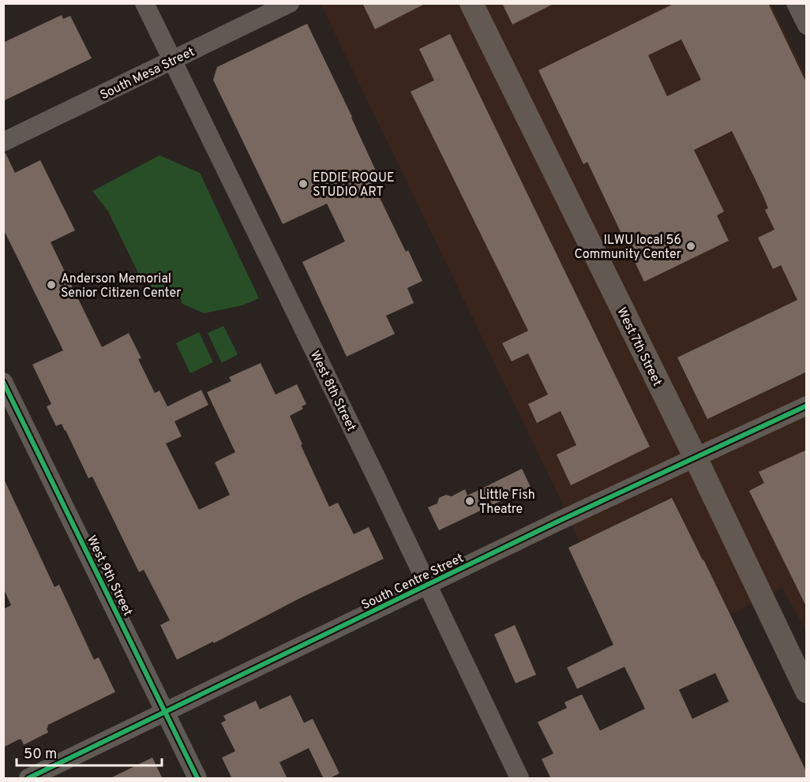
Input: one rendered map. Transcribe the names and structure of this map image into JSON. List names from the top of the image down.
{
  "streets": {
    "main road": ["West 7th Street"],
    "street": [
      "South Mesa Street",
      "West 8th Street",
      "West 9th Street",
      "South Centre Street"
    ]
  },
  "crossings": [
    ["South Mesa Street", "West 8th Street"],
    ["West 7th Street", "South Centre Street"],
    ["West 8th Street", "South Centre Street"],
    ["West 9th Street", "South Centre Street"]
  ],
  "places": [
    "EDDIE ROQUE STUDIO ART",
    "ILWU local 56 Community Center",
    "Anderson Memorial Senior Citizen Center",
    "Little Fish Theatre"
  ],
  "scale_bar": "50 m"
}
